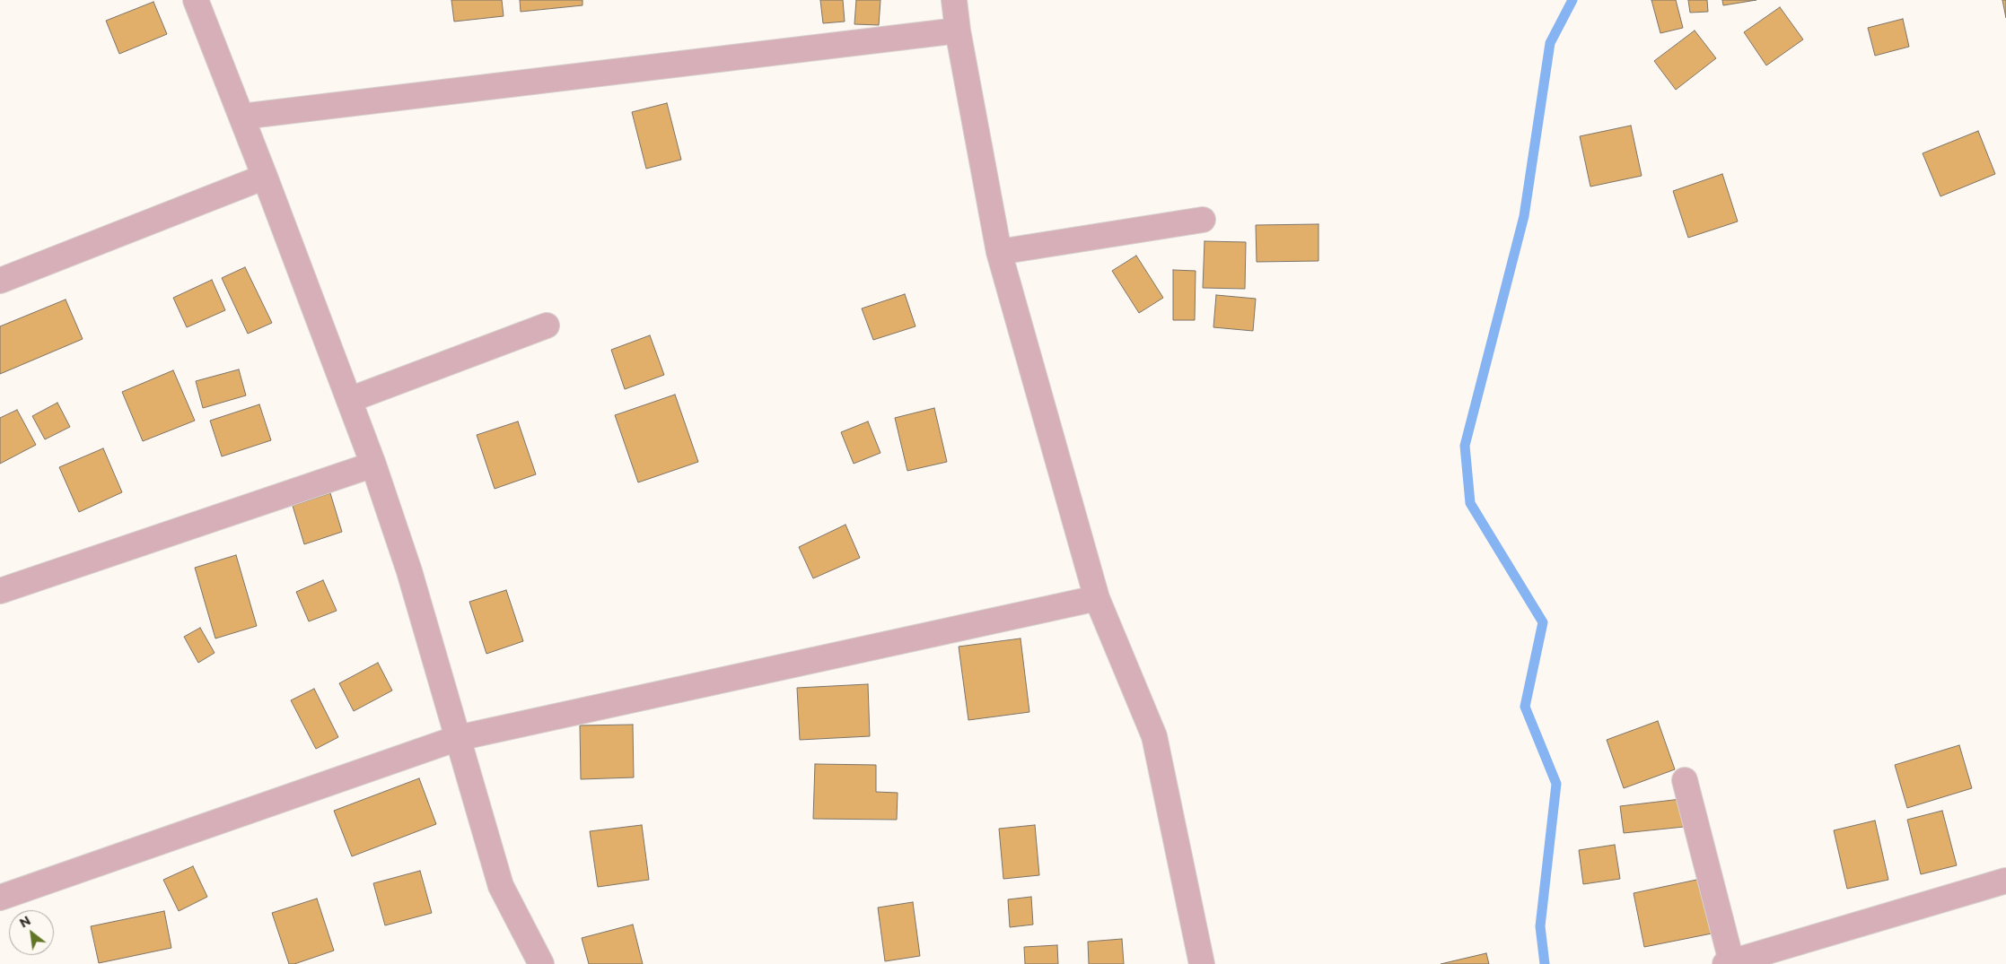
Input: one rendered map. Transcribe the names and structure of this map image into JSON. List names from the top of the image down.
{
  "north": "top left"
}
